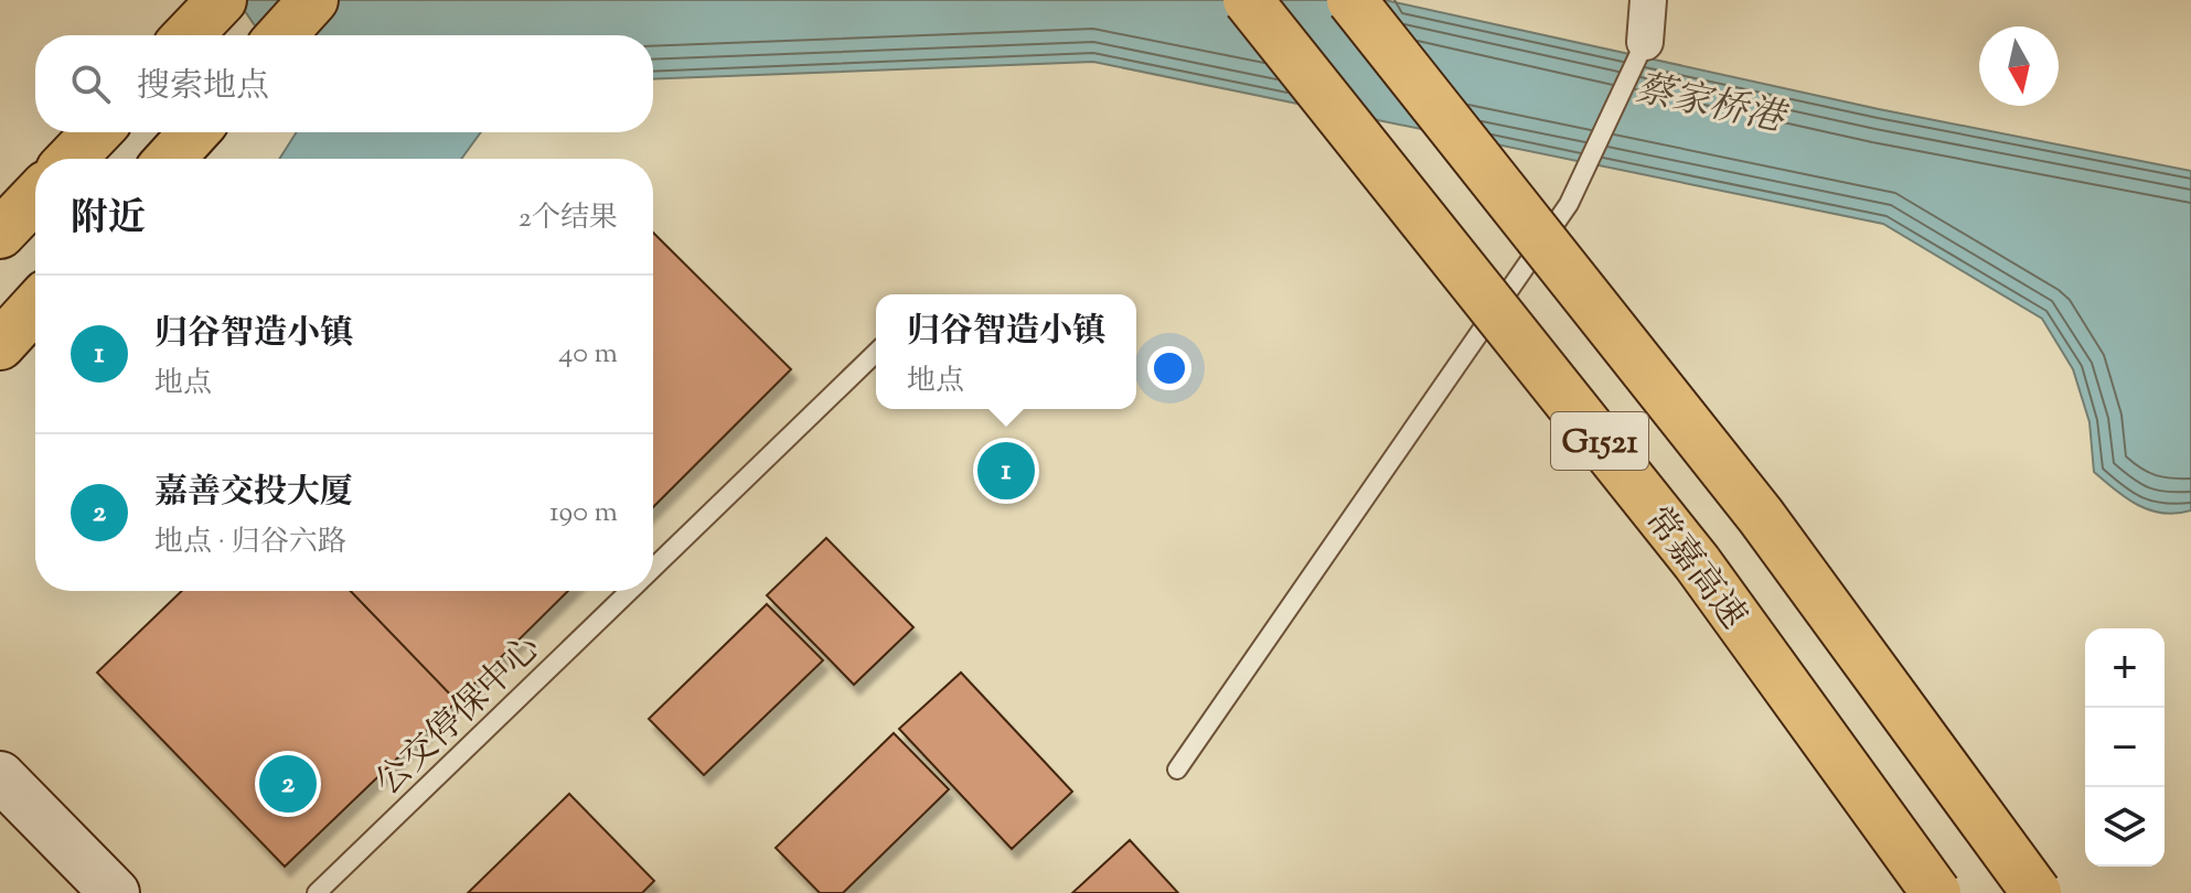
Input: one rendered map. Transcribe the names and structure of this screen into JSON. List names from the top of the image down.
{
  "streets": {
    "main road": ["G1521", "常嘉高速"],
    "lane": ["公交停保中心"]
  },
  "water": ["蔡家桥港"],
  "north": "bottom",
  "page": {
    "search": "搜索地点",
    "heading": ["附近", "2个结果"],
    "list": [
      {
        "mark": "1",
        "name": "归谷智造小镇",
        "note": "地点",
        "value": "40 m"
      },
      {
        "mark": "2",
        "name": "嘉善交投大厦",
        "note": "地点 · 归谷六路",
        "value": "190 m"
      }
    ],
    "popup": ["归谷智造小镇", "地点"],
    "pins": ["1", "2"],
    "map_buttons": ["+", "−"]
  }
}
